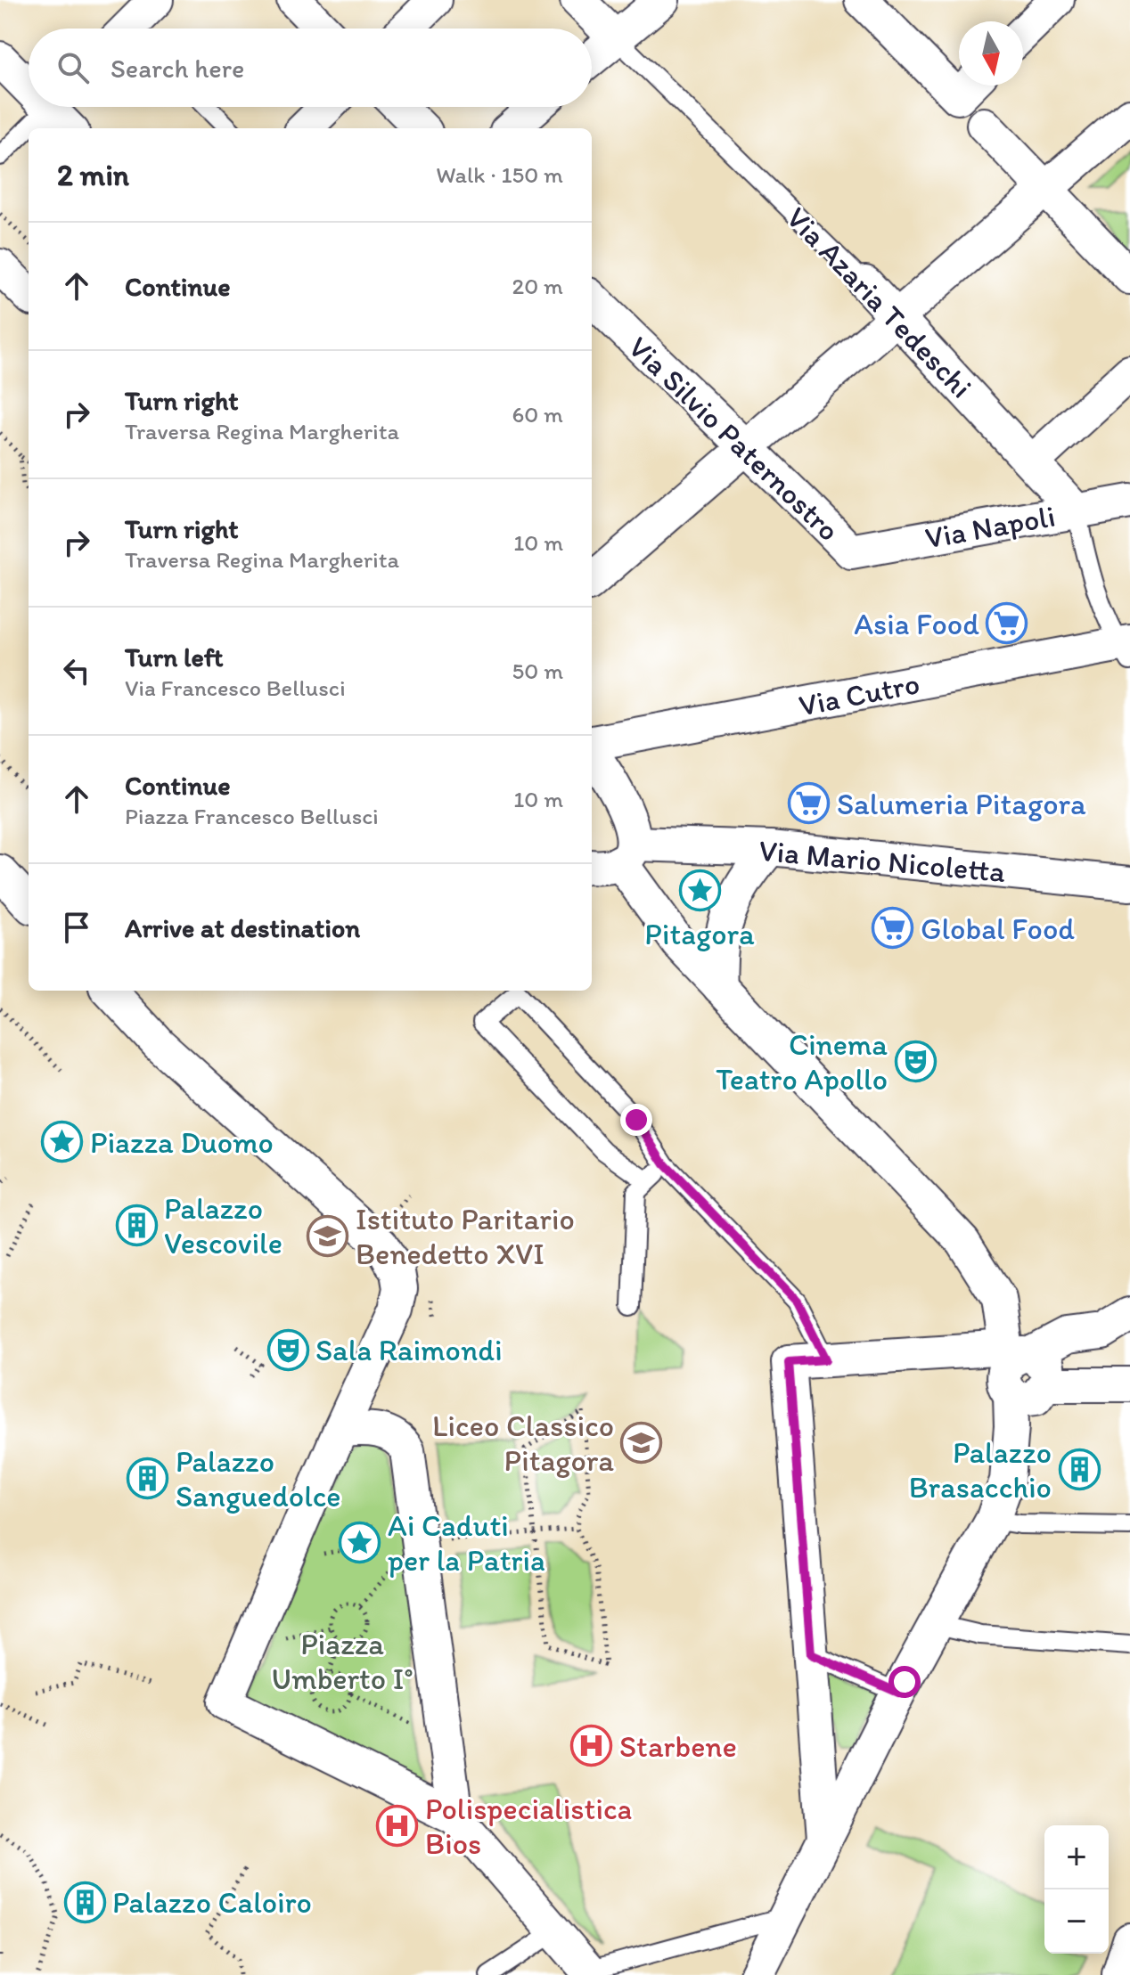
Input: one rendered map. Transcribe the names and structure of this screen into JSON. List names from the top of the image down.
{
  "streets": {
    "street": [
      "Via Azaria Tedeschi",
      "Via Silvio Paternostro",
      "Via Napoli",
      "Via Cutro",
      "Via Mario Nicoletta"
    ]
  },
  "crossings": [
    ["Via Azaria Tedeschi", "Via Napoli"],
    ["Via Silvio Paternostro", "Via Napoli"]
  ],
  "parks": ["Piazza Umberto I°"],
  "places": {
    "supermarket": ["Asia Food", "Salumeria Pitagora", "Global Food"],
    "place": ["Pitagora", "Piazza Duomo", "Ai Caduti per la Patria"],
    "theatre": ["Cinema Teatro Apollo", "Sala Raimondi"],
    "building": [
      "Palazzo Vescovile",
      "Palazzo Brasacchio",
      "Palazzo Sanguedolce",
      "Palazzo Caloiro"
    ],
    "school or university": ["Istituto Paritario Benedetto XVI", "Liceo Classico Pitagora"],
    "hospital": ["Starbene", "Polispecialistica Bios"]
  },
  "north": "bottom",
  "page": {
    "search": "Search here",
    "heading": ["2 min", "Walk · 150 m"],
    "list": [
      ["Continue", "20 m"],
      ["Turn right", "Traversa Regina Margherita", "60 m"],
      ["Turn right", "Traversa Regina Margherita", "10 m"],
      ["Turn left", "Via Francesco Bellusci", "50 m"],
      ["Continue", "Piazza Francesco Bellusci", "10 m"],
      "Arrive at destination"
    ],
    "map_buttons": ["+", "−"]
  }
}
